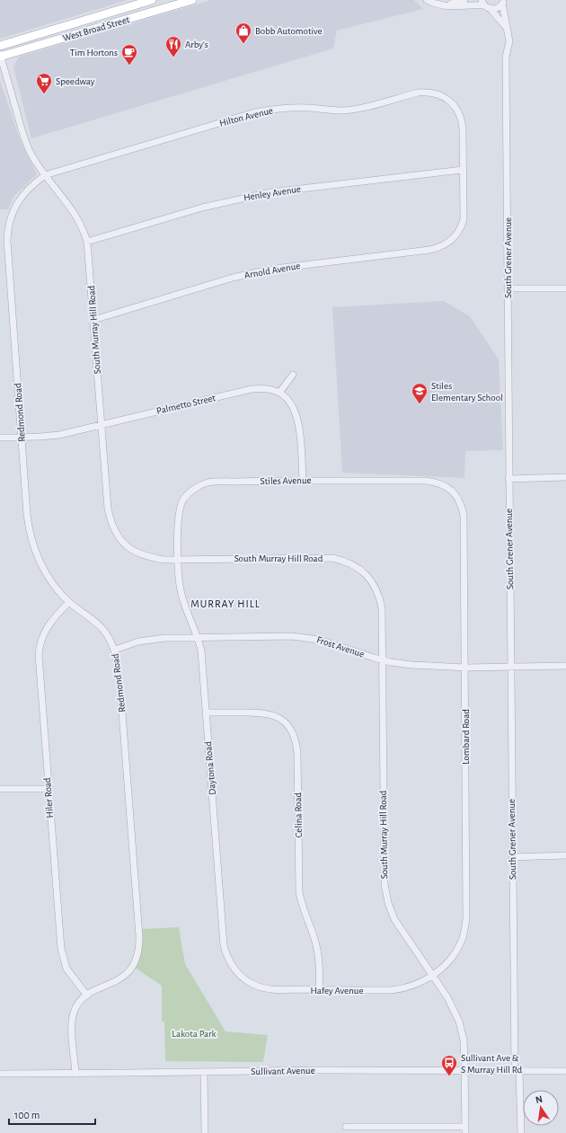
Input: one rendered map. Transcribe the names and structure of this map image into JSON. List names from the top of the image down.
{
  "streets": {
    "main road": ["West Broad Street"],
    "street": [
      "Hilton Avenue",
      "Henley Avenue",
      "South Grener Avenue",
      "Arnold Avenue",
      "South Murray Hill Road",
      "Palmetto Street",
      "Redmond Road",
      "Stiles Avenue",
      "Frost Avenue",
      "Lombard Road",
      "Daytona Road",
      "Hiler Road",
      "Celina Road",
      "Hafey Avenue",
      "Sullivant Avenue"
    ]
  },
  "crossings": [
    ["West Broad Street", "South Murray Hill Road"],
    ["Hilton Avenue", "Henley Avenue"],
    ["Hilton Avenue", "Arnold Avenue"],
    ["Hilton Avenue", "South Murray Hill Road"],
    ["Hilton Avenue", "Redmond Road"],
    ["Henley Avenue", "Arnold Avenue"],
    ["Henley Avenue", "South Murray Hill Road"],
    ["South Grener Avenue", "Frost Avenue"],
    ["South Grener Avenue", "Sullivant Avenue"],
    ["Arnold Avenue", "South Murray Hill Road"],
    ["South Murray Hill Road", "Palmetto Street"],
    ["South Murray Hill Road", "Redmond Road"],
    ["South Murray Hill Road", "Stiles Avenue"],
    ["South Murray Hill Road", "Frost Avenue"],
    ["South Murray Hill Road", "Lombard Road"],
    ["South Murray Hill Road", "Daytona Road"],
    ["South Murray Hill Road", "Hafey Avenue"],
    ["South Murray Hill Road", "Sullivant Avenue"],
    ["Palmetto Street", "Redmond Road"],
    ["Redmond Road", "Frost Avenue"],
    ["Redmond Road", "Hiler Road"],
    ["Redmond Road", "Sullivant Avenue"],
    ["Stiles Avenue", "Lombard Road"],
    ["Stiles Avenue", "Daytona Road"],
    ["Frost Avenue", "Lombard Road"],
    ["Frost Avenue", "Daytona Road"],
    ["Lombard Road", "Hafey Avenue"],
    ["Daytona Road", "Celina Road"],
    ["Daytona Road", "Hafey Avenue"],
    ["Celina Road", "Hafey Avenue"]
  ],
  "districts": ["MURRAY HILL"],
  "parks": ["Lakota Park"],
  "places": {
    "shop": ["Bobb Automotive"],
    "restaurant": ["Arby's"],
    "cafe": ["Tim Hortons"],
    "supermarket": ["Speedway"],
    "school or university": ["Stiles Elementary School"],
    "bus stop": ["Sullivant Ave & S Murray Hill Rd"]
  },
  "scale_bar": "100 m",
  "north": "top"
}
